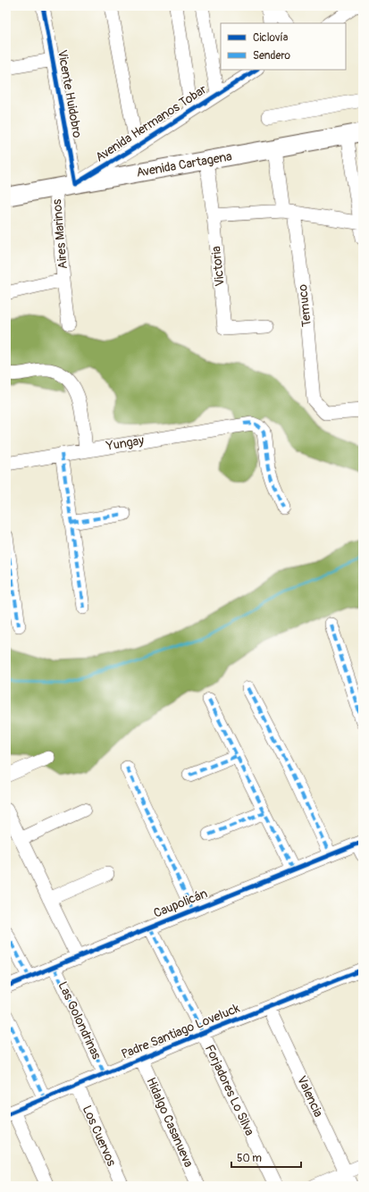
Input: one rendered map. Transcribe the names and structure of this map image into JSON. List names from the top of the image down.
{
  "streets": {
    "main road": ["Avenida Cartagena"],
    "street": [
      "Vicente Huidobro",
      "Avenida Hermanos Tobar",
      "Aires Marinos",
      "Victoria",
      "Temuco",
      "Yungay",
      "Caupolicán",
      "Las Golondrinas",
      "Padre Santiago Loveluck",
      "Forjadores Lo Silva",
      "Valencia",
      "Hidalgo Casanueva",
      "Los Cuervos"
    ]
  },
  "crossings": [
    ["Vicente Huidobro", "Avenida Hermanos Tobar"],
    ["Vicente Huidobro", "Avenida Cartagena"],
    ["Avenida Hermanos Tobar", "Avenida Cartagena"],
    ["Avenida Cartagena", "Aires Marinos"],
    ["Avenida Cartagena", "Victoria"],
    ["Avenida Cartagena", "Temuco"],
    ["Caupolicán", "Las Golondrinas"],
    ["Caupolicán", "Forjadores Lo Silva"],
    ["Las Golondrinas", "Padre Santiago Loveluck"],
    ["Padre Santiago Loveluck", "Forjadores Lo Silva"],
    ["Padre Santiago Loveluck", "Valencia"],
    ["Padre Santiago Loveluck", "Hidalgo Casanueva"],
    ["Padre Santiago Loveluck", "Los Cuervos"]
  ],
  "legend": ["Ciclovía", "Sendero"],
  "scale_bar": "50 m"
}
